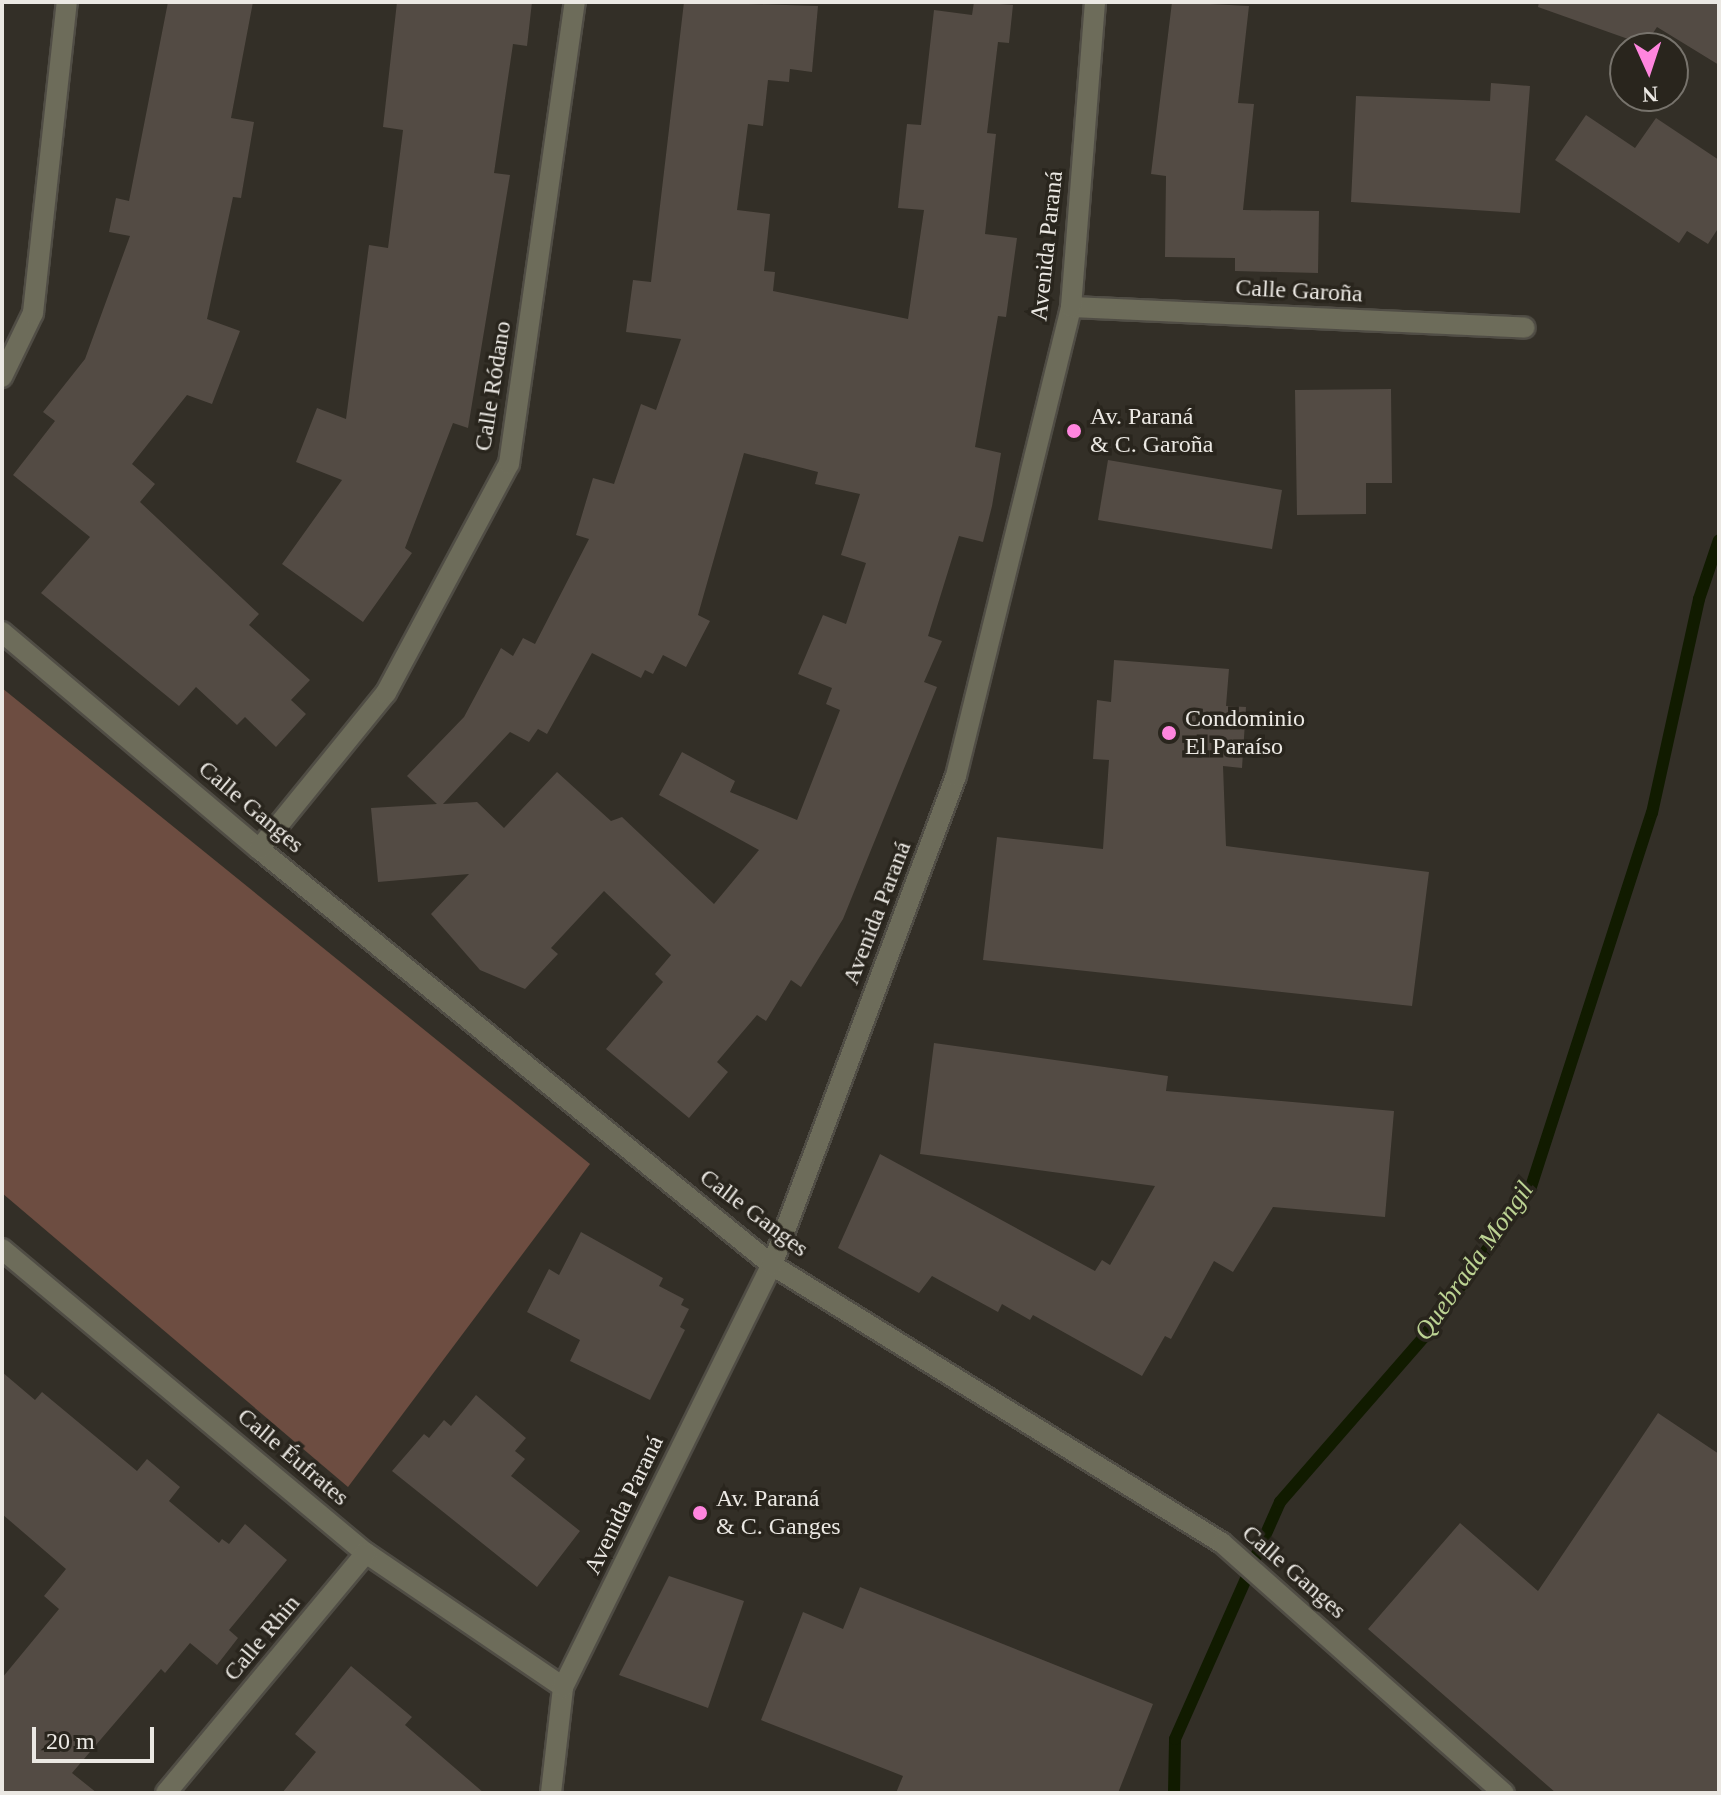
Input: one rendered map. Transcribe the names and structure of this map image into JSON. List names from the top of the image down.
{
  "streets": {
    "street": [
      "Avenida Paraná",
      "Calle Garoña",
      "Calle Ródano",
      "Calle Ganges",
      "Calle Éufrates",
      "Calle Rhin"
    ]
  },
  "crossings": [
    ["Avenida Paraná", "Calle Garoña"],
    ["Avenida Paraná", "Calle Ganges"],
    ["Avenida Paraná", "Calle Éufrates"],
    ["Calle Ródano", "Calle Ganges"],
    ["Calle Éufrates", "Calle Rhin"]
  ],
  "water": ["Quebrada Mongil"],
  "places": ["Av. Paraná & C. Garoña", "Condominio El Paraíso", "Av. Paraná & C. Ganges"],
  "scale_bar": "20 m",
  "north": "bottom"
}
